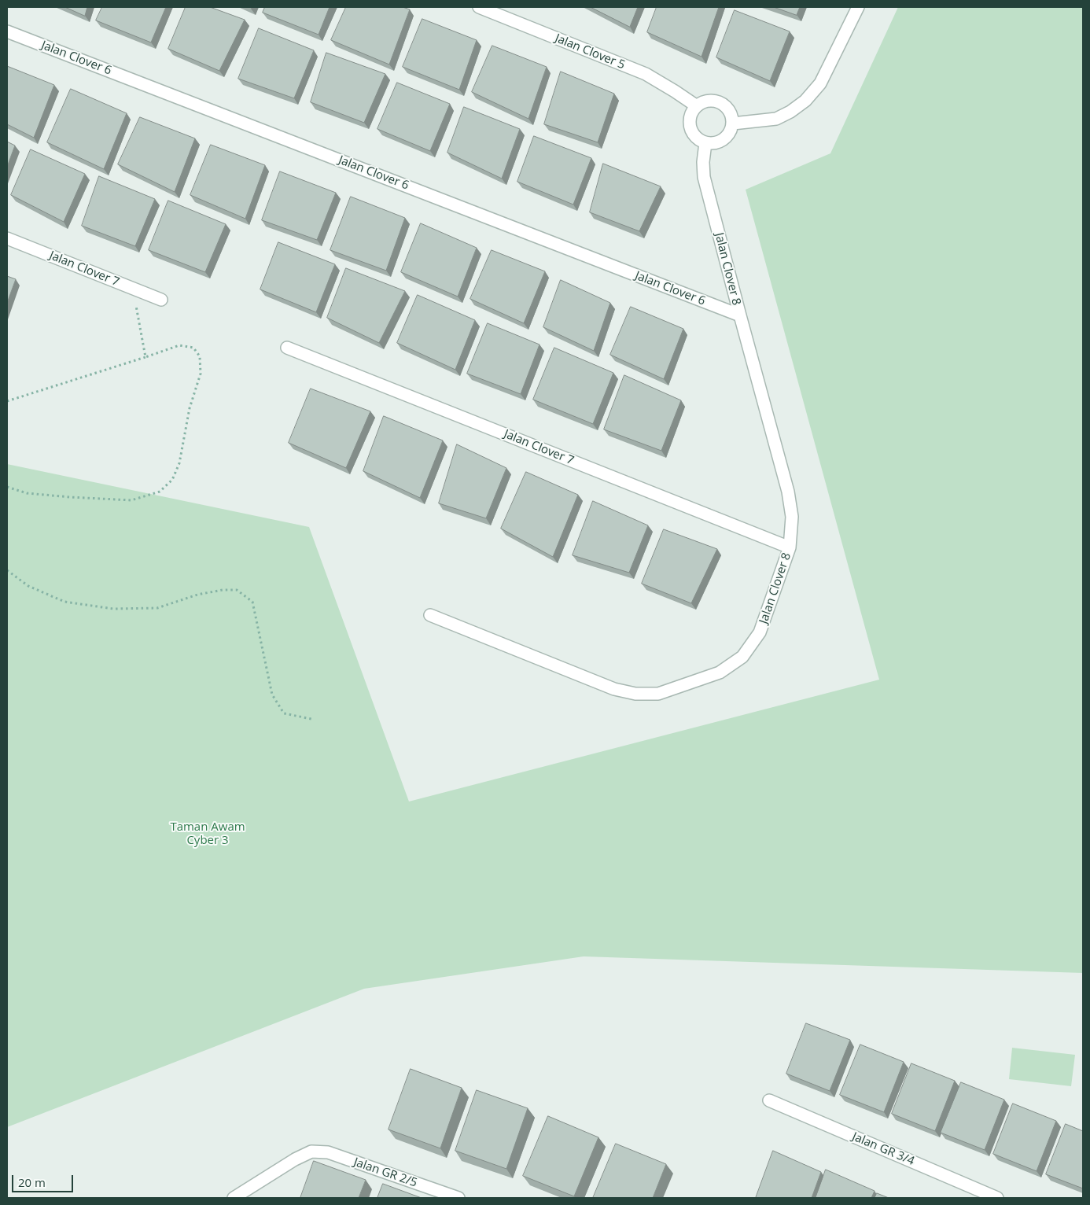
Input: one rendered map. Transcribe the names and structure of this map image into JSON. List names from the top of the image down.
{
  "streets": {
    "street": [
      "Jalan Clover 5",
      "Jalan Clover 6",
      "Jalan Clover 7",
      "Jalan Clover 8",
      "Jalan GR 3/4",
      "Jalan GR 2/5"
    ]
  },
  "crossings": [
    ["Jalan Clover 5", "Jalan Clover 8"],
    ["Jalan Clover 6", "Jalan Clover 8"],
    ["Jalan Clover 7", "Jalan Clover 8"]
  ],
  "parks": ["Taman Awam Cyber 3"],
  "scale_bar": "20 m"
}
